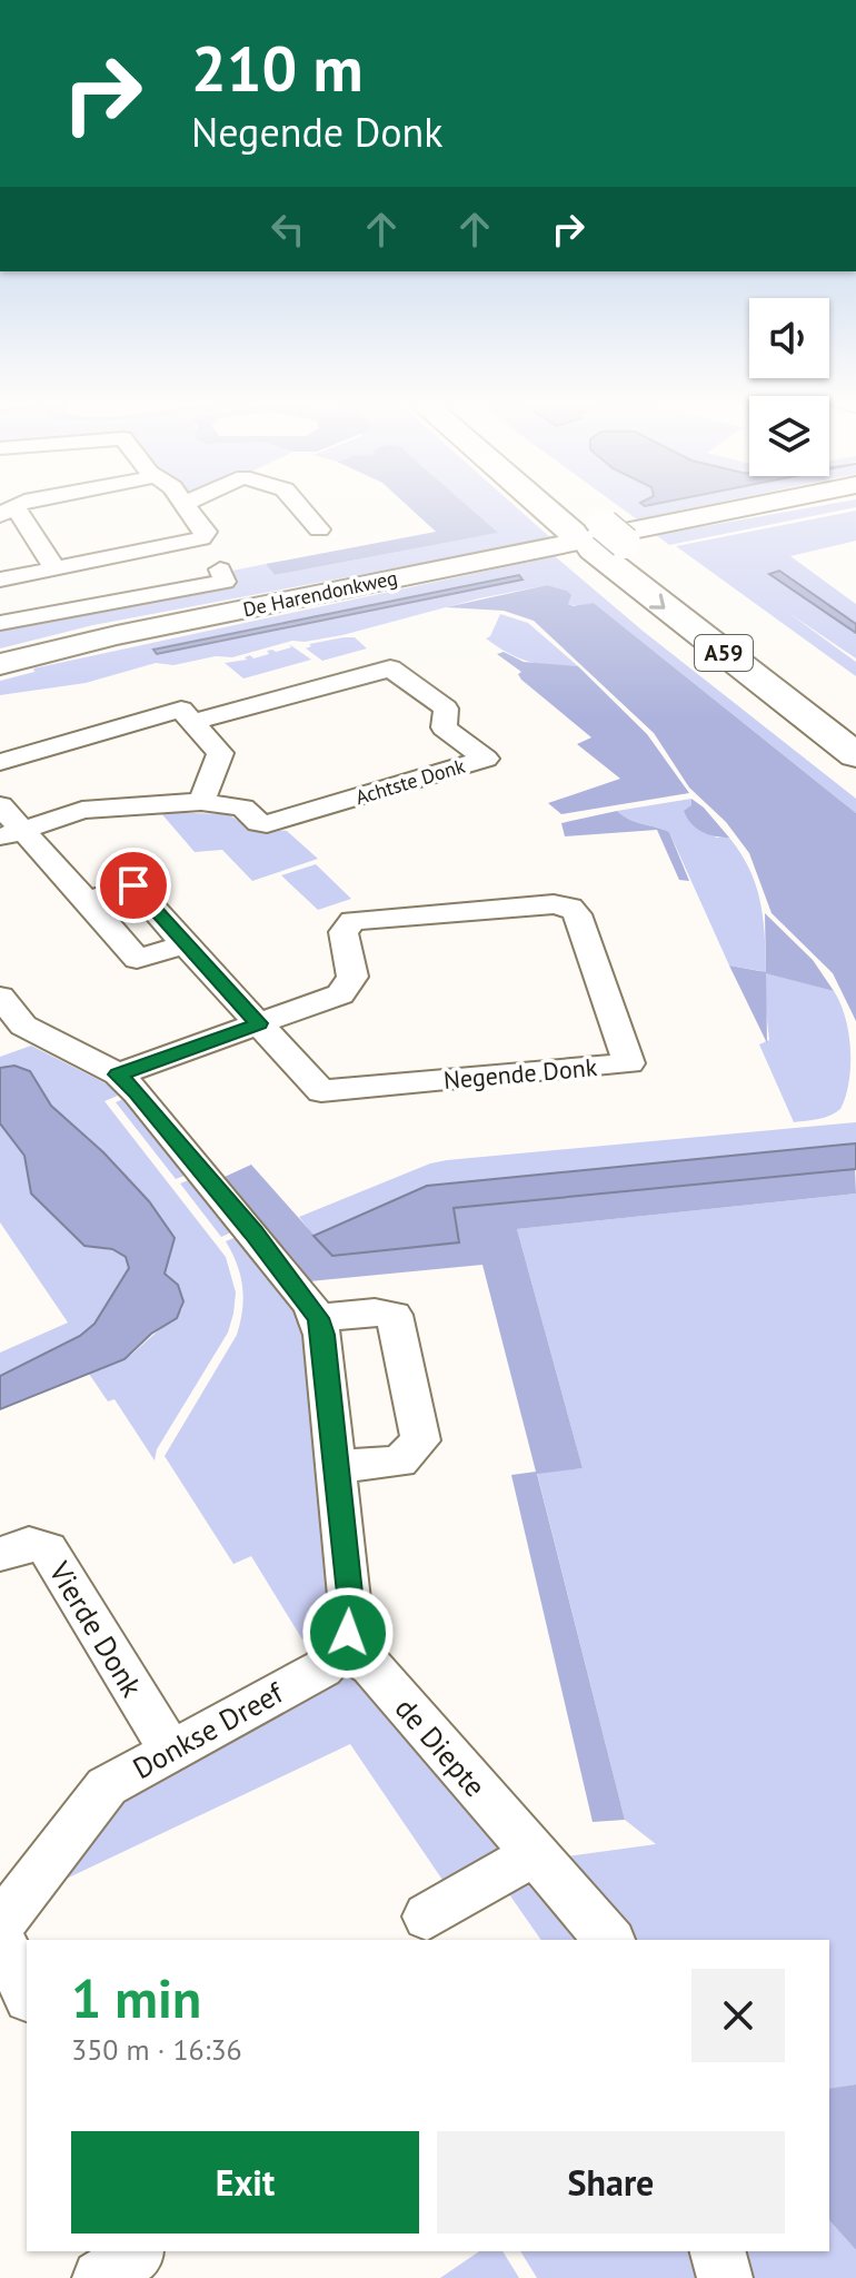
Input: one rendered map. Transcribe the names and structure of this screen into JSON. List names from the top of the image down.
{
  "streets": {
    "highway": ["A59"],
    "main road": ["De Harendonkweg"],
    "street": [
      "Achtste Donk",
      "Negende Donk",
      "Vierde Donk",
      "Donkse Dreef",
      "de Diepte"
    ]
  },
  "crossings": [
    ["Vierde Donk", "Donkse Dreef"],
    ["Donkse Dreef", "de Diepte"]
  ],
  "page": {
    "turn": ["210 m", "Negende Donk"],
    "heading": ["1 min", "350 m · 16:36"],
    "buttons": ["Exit", "Share"]
  }
}
